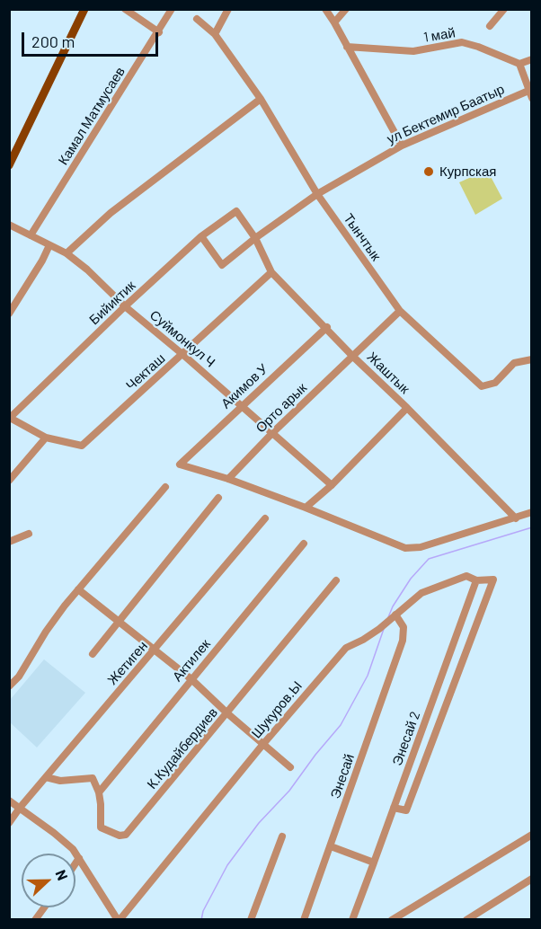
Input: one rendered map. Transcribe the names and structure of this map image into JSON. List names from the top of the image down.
{
  "streets": {
    "street": [
      "1 май",
      "ул Бектемир Баатыр",
      "Камал Матмусаев",
      "Тынчтык",
      "Бийиктик",
      "Суймонкул Ч",
      "Чекташ",
      "Жаштык",
      "Акимов У",
      "Орто арык",
      "Актилек",
      "Жетиген",
      "Шукуров.Ы",
      "Энесай 2",
      "К.Кудайбердиев",
      "Энесай"
    ]
  },
  "crossings": [
    ["ул Бектемир Баатыр", "Тынчтык"],
    ["ул Бектемир Баатыр", "Бийиктик"],
    ["ул Бектемир Баатыр", "Жаштык"],
    ["Камал Матмусаев", "Суймонкул Ч"],
    ["Тынчтык", "Орто арык"],
    ["Бийиктик", "Суймонкул Ч"],
    ["Бийиктик", "Жаштык"],
    ["Суймонкул Ч", "Чекташ"],
    ["Суймонкул Ч", "Акимов У"],
    ["Суймонкул Ч", "Орто арык"],
    ["Чекташ", "Жаштык"],
    ["Жаштык", "Акимов У"],
    ["Жаштык", "Орто арык"],
    ["Акимов У", "Орто арык"],
    ["Актилек", "К.Кудайбердиев"],
    ["Шукуров.Ы", "Энесай 2"],
    ["Шукуров.Ы", "Энесай"]
  ],
  "places": ["Курпская"],
  "scale_bar": "200 m",
  "north": "right"
}
